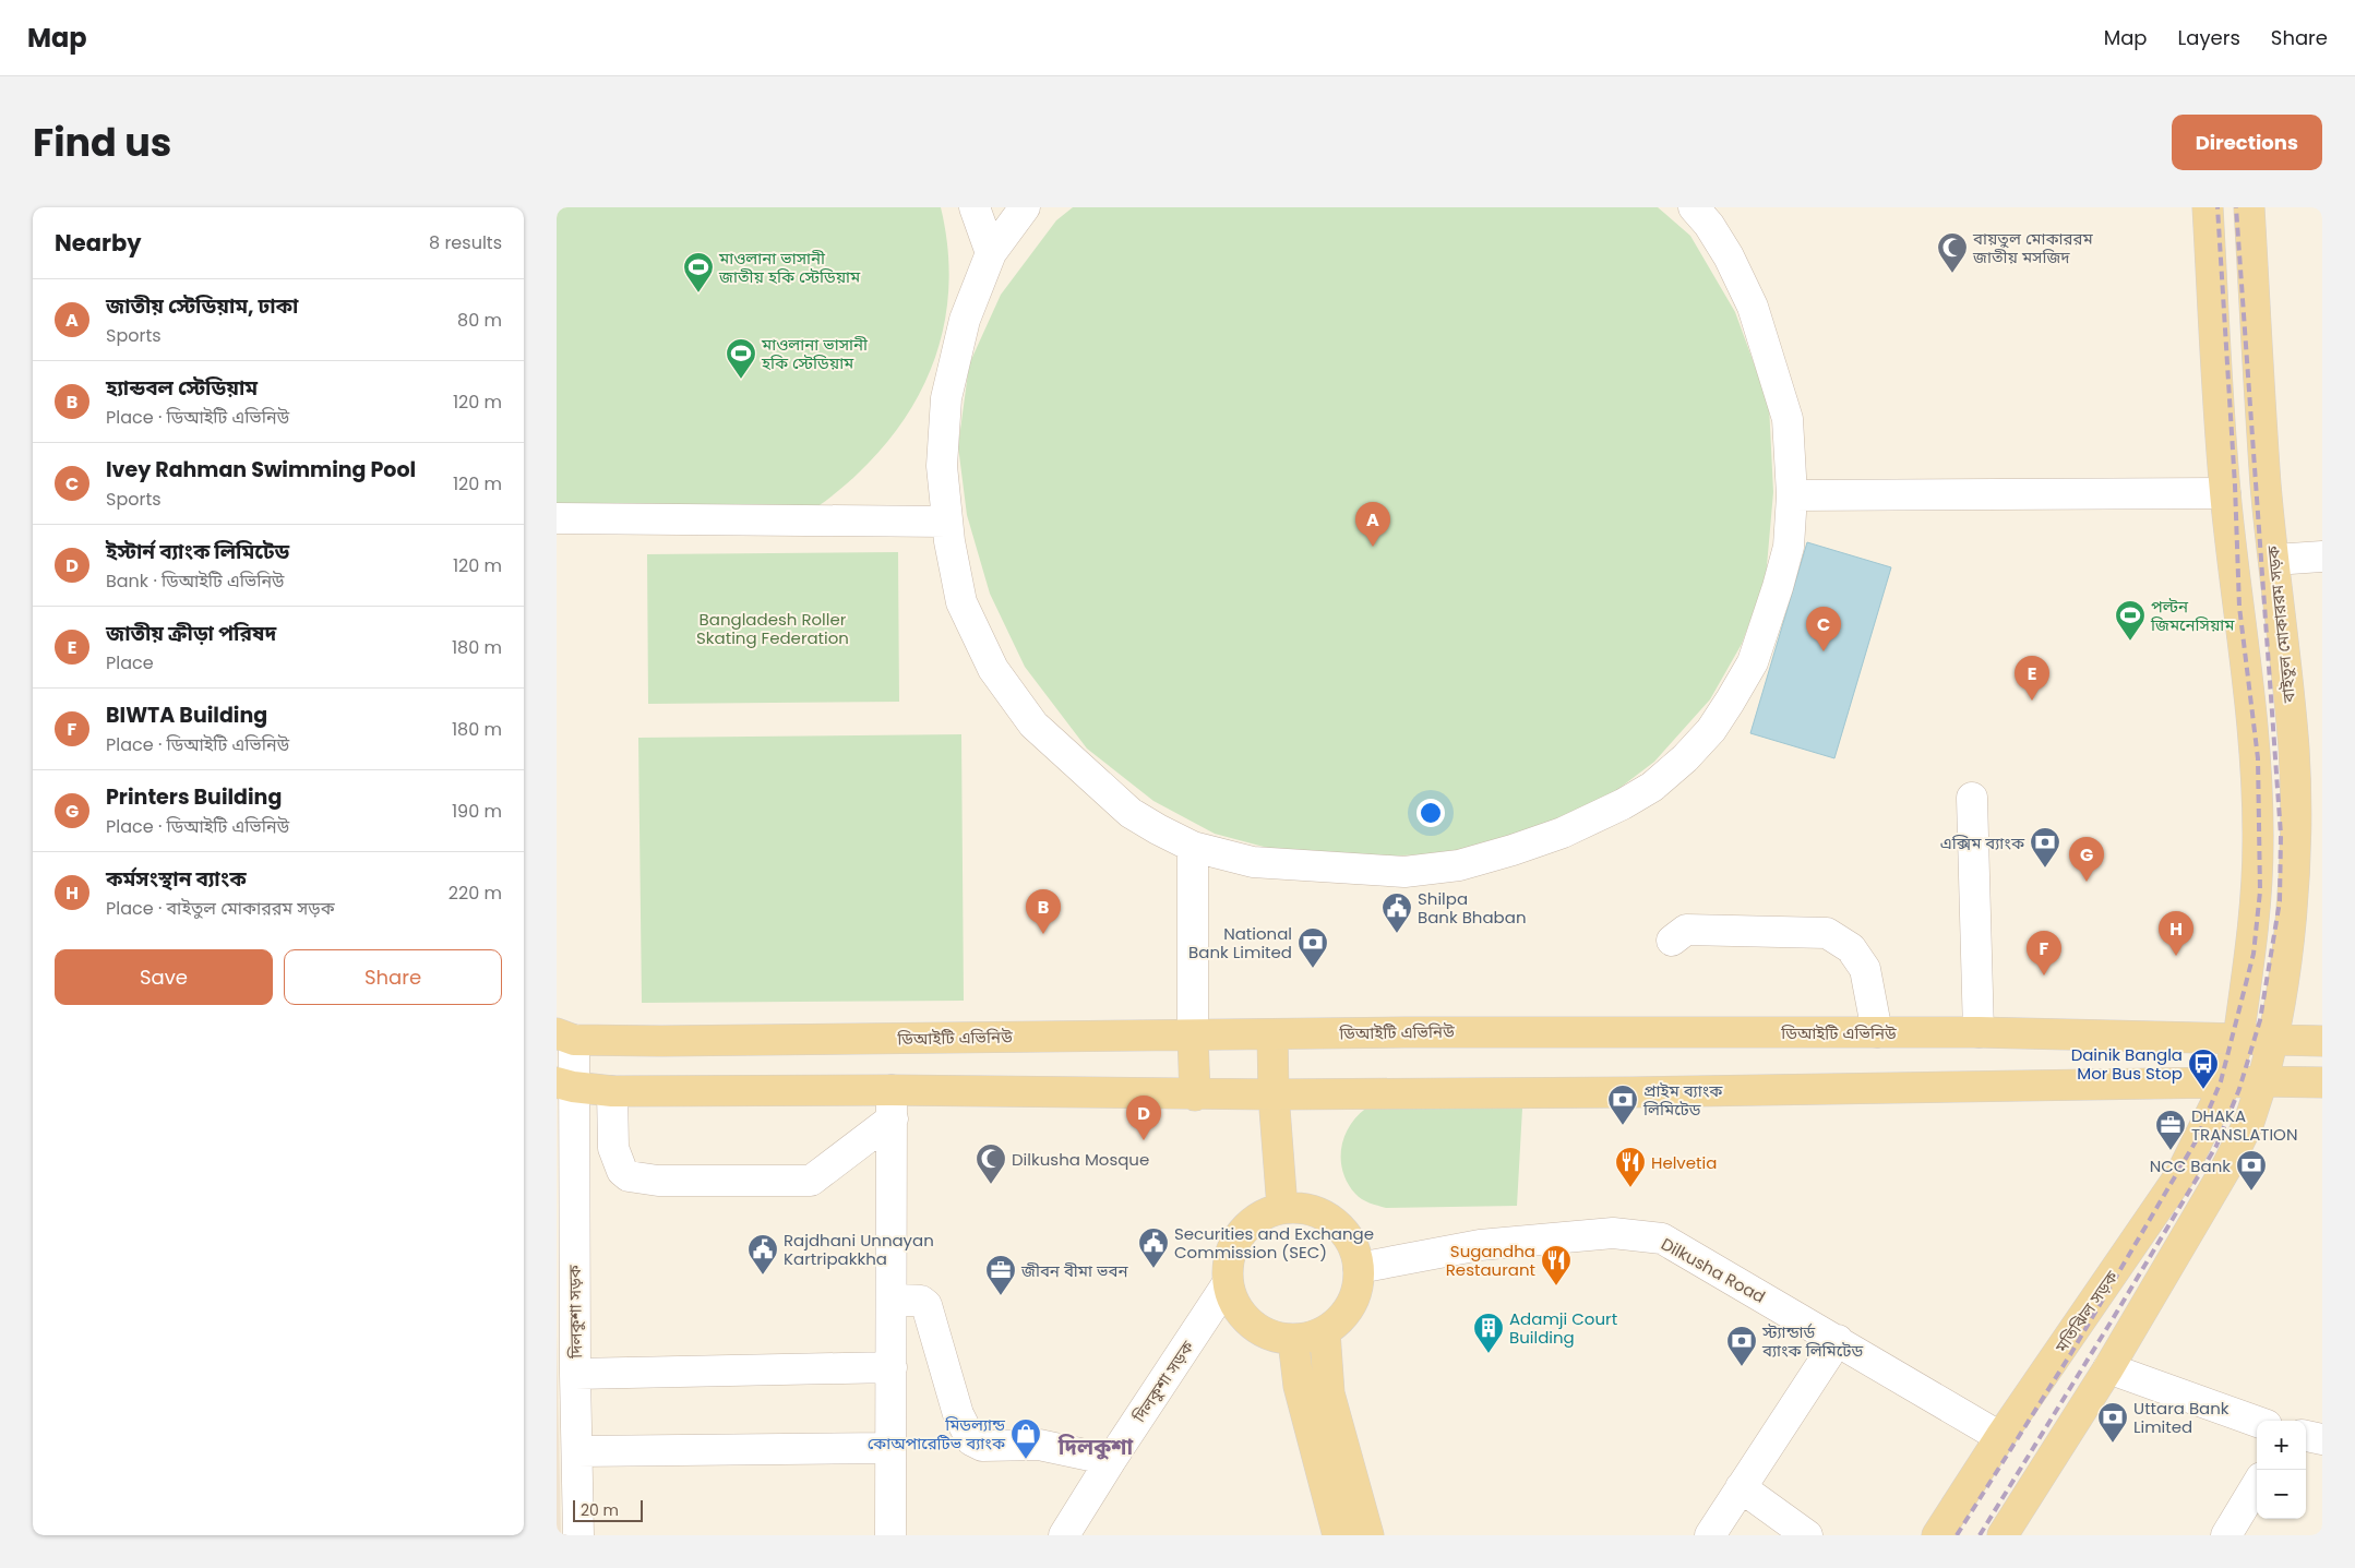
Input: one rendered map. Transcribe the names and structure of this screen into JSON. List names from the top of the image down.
{
  "streets": {
    "main road": ["বাইতুল মোকাররম সড়ক", "ডিআইটি এভিনিউ", "মতিঝিল সড়ক"],
    "street": ["Dilkusha Road", "দিলকুশা সড়ক"]
  },
  "crossings": [
    ["বাইতুল মোকাররম সড়ক", "ডিআইটি এভিনিউ"],
    ["ডিআইটি এভিনিউ", "দিলকুশা সড়ক"],
    ["ডিআইটি এভিনিউ", "মতিঝিল সড়ক"],
    ["Dilkusha Road", "দিলকুশা সড়ক"],
    ["Dilkusha Road", "মতিঝিল সড়ক"]
  ],
  "districts": ["দিলকুশা"],
  "parks": ["Bangladesh Roller Skating Federation"],
  "places": {
    "mosque": ["বায়তুল মোকাররম জাতীয় মসজিদ", "Dilkusha Mosque"],
    "sports": ["মাওলানা ভাসানী জাতীয় হকি স্টেডিয়াম", "মাওলানা ভাসানী হকি স্টেডিয়াম", "পল্টন জিমনেসিয়াম"],
    "bank": [
      "এক্সিম ব্যাংক",
      "National Bank Limited",
      "প্রাইম ব্যাংক লিমিটেড",
      "NCC Bank",
      "স্ট্যান্ডার্ড ব্যাংক লিমিটেড",
      "Uttara Bank Limited"
    ],
    "public building": ["Shilpa Bank Bhaban", "Securities and Exchange Commission (SEC)", "Rajdhani Unnayan Kartripakkha"],
    "bus stop": ["Dainik Bangla Mor Bus Stop"],
    "office": ["DHAKA TRANSLATION", "জীবন বীমা ভবন"],
    "restaurant": ["Helvetia", "Sugandha Restaurant"],
    "building": ["Adamji Court Building"],
    "shop": ["মিডল্যান্ড কোঅপারেটিভ ব্যাংক"]
  },
  "scale_bar": "20 m",
  "page": {
    "header": "Map",
    "nav": ["Map", "Layers", "Share"],
    "title": "Find us",
    "buttons": [
      "Directions",
      ["Save", "Share"]
    ],
    "heading": ["Nearby", "8 results"],
    "list": [
      {
        "mark": "A",
        "name": "জাতীয় স্টেডিয়াম, ঢাকা",
        "note": "Sports",
        "value": "80 m"
      },
      {
        "mark": "B",
        "name": "হ্যান্ডবল স্টেডিয়াম",
        "note": "Place · ডিআইটি এভিনিউ",
        "value": "120 m"
      },
      {
        "mark": "C",
        "name": "Ivey Rahman Swimming Pool",
        "note": "Sports",
        "value": "120 m"
      },
      {
        "mark": "D",
        "name": "ইস্টার্ন ব্যাংক লিমিটেড",
        "note": "Bank · ডিআইটি এভিনিউ",
        "value": "120 m"
      },
      {
        "mark": "E",
        "name": "জাতীয় ক্রীড়া পরিষদ",
        "note": "Place",
        "value": "180 m"
      },
      {
        "mark": "F",
        "name": "BIWTA Building",
        "note": "Place · ডিআইটি এভিনিউ",
        "value": "180 m"
      },
      {
        "mark": "G",
        "name": "Printers Building",
        "note": "Place · ডিআইটি এভিনিউ",
        "value": "190 m"
      },
      {
        "mark": "H",
        "name": "কর্মসংস্থান ব্যাংক",
        "note": "Place · বাইতুল মোকাররম সড়ক",
        "value": "220 m"
      }
    ],
    "pins": [
      "A",
      "C",
      "E",
      "G",
      "B",
      "H",
      "F",
      "D"
    ],
    "map_buttons": ["+", "−"],
    "scale": "20 m"
  }
}
